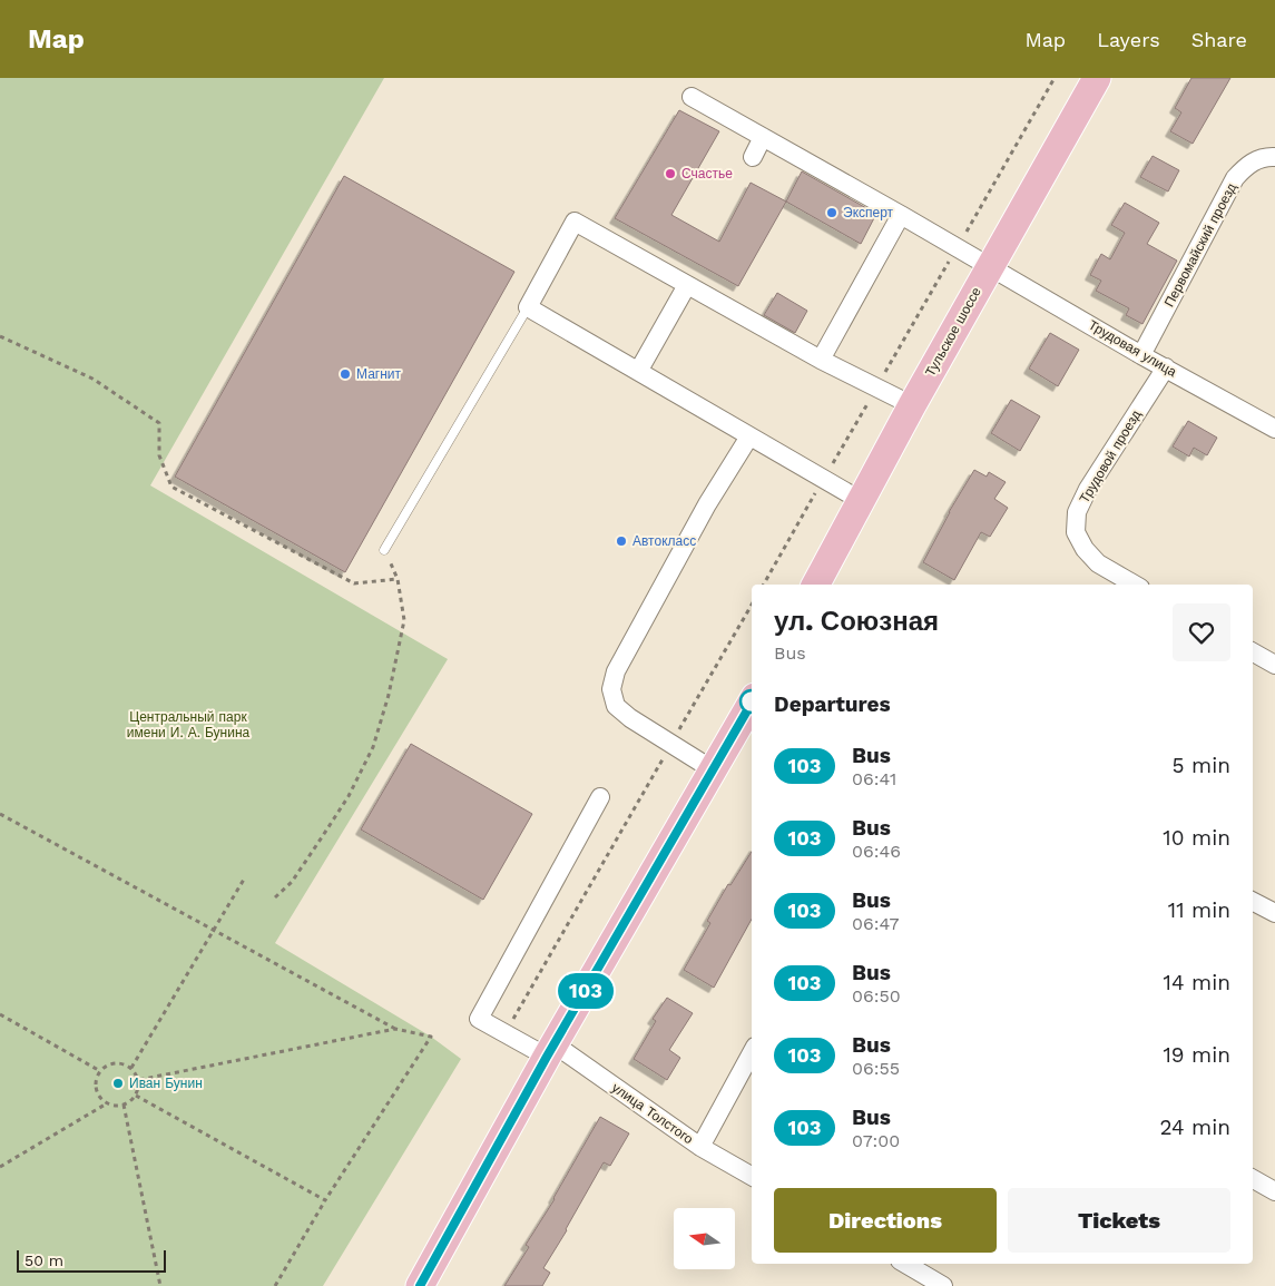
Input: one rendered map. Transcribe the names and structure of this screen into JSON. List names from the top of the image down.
{
  "streets": {
    "main road": ["Тульское шоссе"],
    "street": [
      "Первомайский проезд",
      "Трудовая улица",
      "Трудовой проезд",
      "улица Толстого"
    ]
  },
  "crossings": [
    ["Первомайский проезд", "Трудовая улица"],
    ["Тульское шоссе", "Трудовая улица"],
    ["Трудовая улица", "Трудовой проезд"]
  ],
  "parks": ["Центральный парк имени И. А. Бунина"],
  "places": [
    "Счастье",
    "Эксперт",
    "Магнит",
    "Автокласс",
    "Иван Бунин"
  ],
  "lines": ["bus line 103"],
  "scale_bar": "50 m",
  "north": "left",
  "page": {
    "header": "Map",
    "nav": ["Map", "Layers", "Share"],
    "on_map": "103",
    "heading": [
      ["ул. Союзная", "Bus"],
      "Departures"
    ],
    "list": [
      {
        "mark": "103",
        "name": "Bus",
        "note": "06:41",
        "value": "5 min"
      },
      {
        "mark": "103",
        "name": "Bus",
        "note": "06:46",
        "value": "10 min"
      },
      {
        "mark": "103",
        "name": "Bus",
        "note": "06:47",
        "value": "11 min"
      },
      {
        "mark": "103",
        "name": "Bus",
        "note": "06:50",
        "value": "14 min"
      },
      {
        "mark": "103",
        "name": "Bus",
        "note": "06:55",
        "value": "19 min"
      },
      {
        "mark": "103",
        "name": "Bus",
        "note": "07:00",
        "value": "24 min"
      }
    ],
    "buttons": ["Directions", "Tickets"],
    "scale": "50 m"
  }
}
